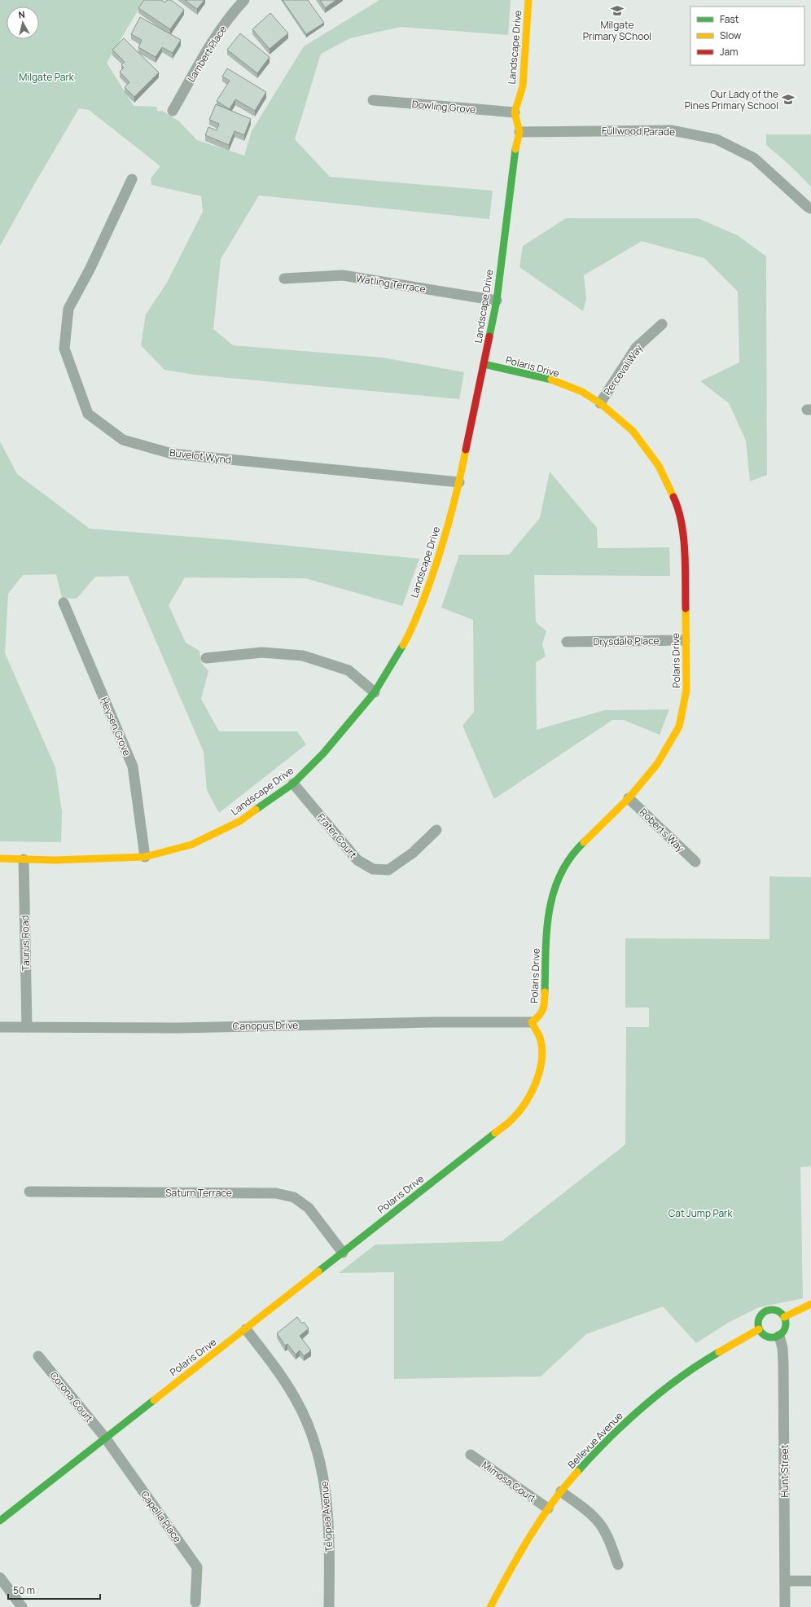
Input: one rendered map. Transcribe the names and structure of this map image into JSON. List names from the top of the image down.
{
  "streets": {
    "street": [
      "Landscape Drive",
      "Lambert Place",
      "Dowling Grove",
      "Fullwood Parade",
      "Watling Terrace",
      "Polaris Drive",
      "Perceval Way",
      "Buvelot Wynd",
      "Drysdale Place",
      "Heysen Grove",
      "Roberts Way",
      "Frater Court",
      "Taurus Road",
      "Canopus Drive",
      "Saturn Terrace",
      "Corona Court",
      "Bellevue Avenue",
      "Hunt Street",
      "Mimosa Court",
      "Capella Place",
      "Telopea Avenue"
    ]
  },
  "crossings": [
    ["Landscape Drive", "Dowling Grove"],
    ["Landscape Drive", "Fullwood Parade"],
    ["Landscape Drive", "Watling Terrace"],
    ["Landscape Drive", "Polaris Drive"],
    ["Landscape Drive", "Buvelot Wynd"],
    ["Landscape Drive", "Heysen Grove"],
    ["Landscape Drive", "Frater Court"],
    ["Landscape Drive", "Taurus Road"],
    ["Polaris Drive", "Perceval Way"],
    ["Polaris Drive", "Drysdale Place"],
    ["Polaris Drive", "Roberts Way"],
    ["Polaris Drive", "Canopus Drive"],
    ["Polaris Drive", "Saturn Terrace"],
    ["Polaris Drive", "Corona Court"],
    ["Polaris Drive", "Capella Place"],
    ["Polaris Drive", "Telopea Avenue"],
    ["Taurus Road", "Canopus Drive"],
    ["Corona Court", "Capella Place"],
    ["Bellevue Avenue", "Hunt Street"],
    ["Bellevue Avenue", "Mimosa Court"]
  ],
  "parks": ["Milgate Park", "Cat Jump Park"],
  "places": {
    "school or university": ["Milgate Primary SChool", "Our Lady of the Pines Primary School"]
  },
  "legend": ["Fast", "Slow", "Jam"],
  "scale_bar": "50 m",
  "north": "top"
}
